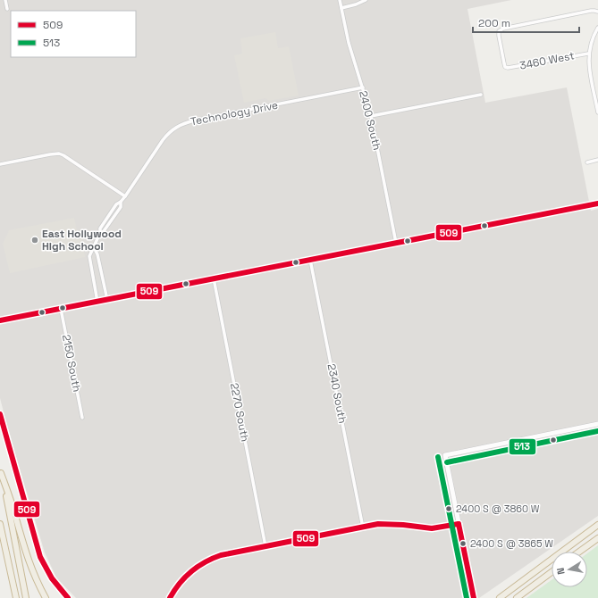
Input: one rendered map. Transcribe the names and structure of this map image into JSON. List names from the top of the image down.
{
  "streets": {
    "street": [
      "3460 West",
      "Technology Drive",
      "2400 South",
      "2150 South",
      "2340 South",
      "2270 South"
    ]
  },
  "crossings": [
    ["Technology Drive", "2400 South"]
  ],
  "places": ["East Hollywood High School", "2400 S @ 3860 W", "2400 S @ 3865 W"],
  "lines": ["transit line 509", "transit line 513"],
  "legend": ["509", "513"],
  "scale_bar": "200 m",
  "north": "left"
}
